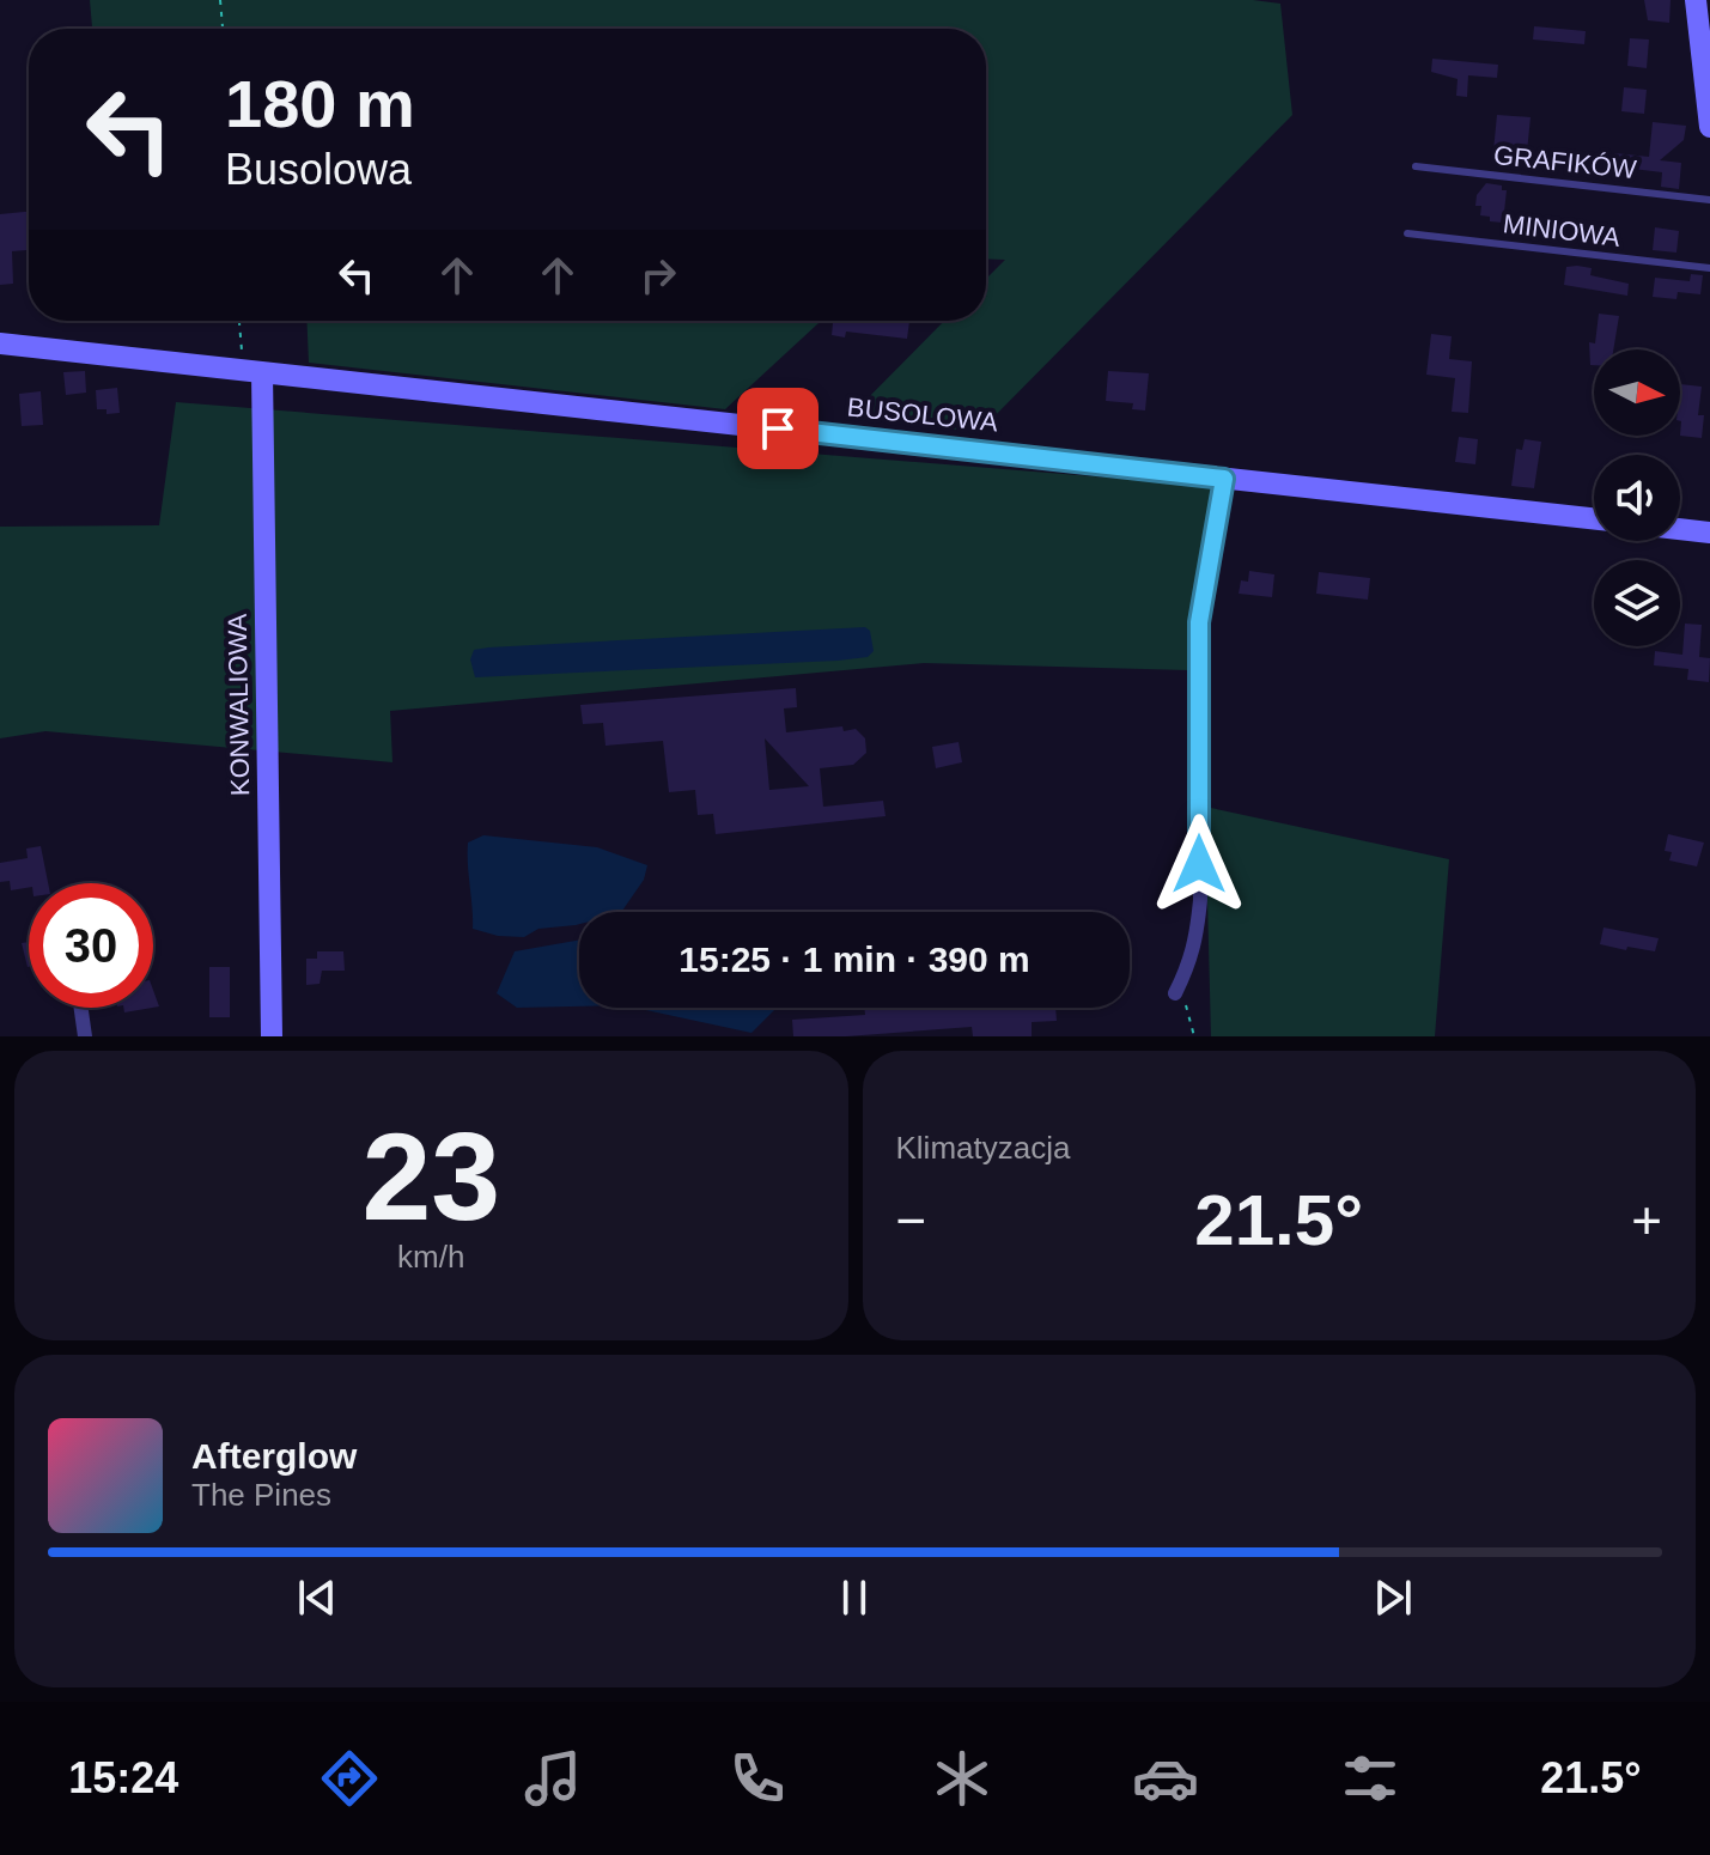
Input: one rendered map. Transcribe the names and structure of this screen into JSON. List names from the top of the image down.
{
  "streets": {
    "street": ["BUSOLOWA", "KONWALIOWA"],
    "lane": ["GRAFIKÓW", "MINIOWA"]
  },
  "crossings": [
    ["BUSOLOWA", "KONWALIOWA"]
  ],
  "north": "right",
  "page": {
    "turn": ["180 m", "Busolowa"],
    "limit": "30",
    "trip": "15:25 · 1 min · 390 m",
    "tile": [
      ["23", "km/h"],
      "Klimatyzacja"
    ],
    "heat": ["−", "21.5°", "+"],
    "song": ["Afterglow", "The Pines"],
    "tabs": ["15:24", "21.5°"]
  }
}
